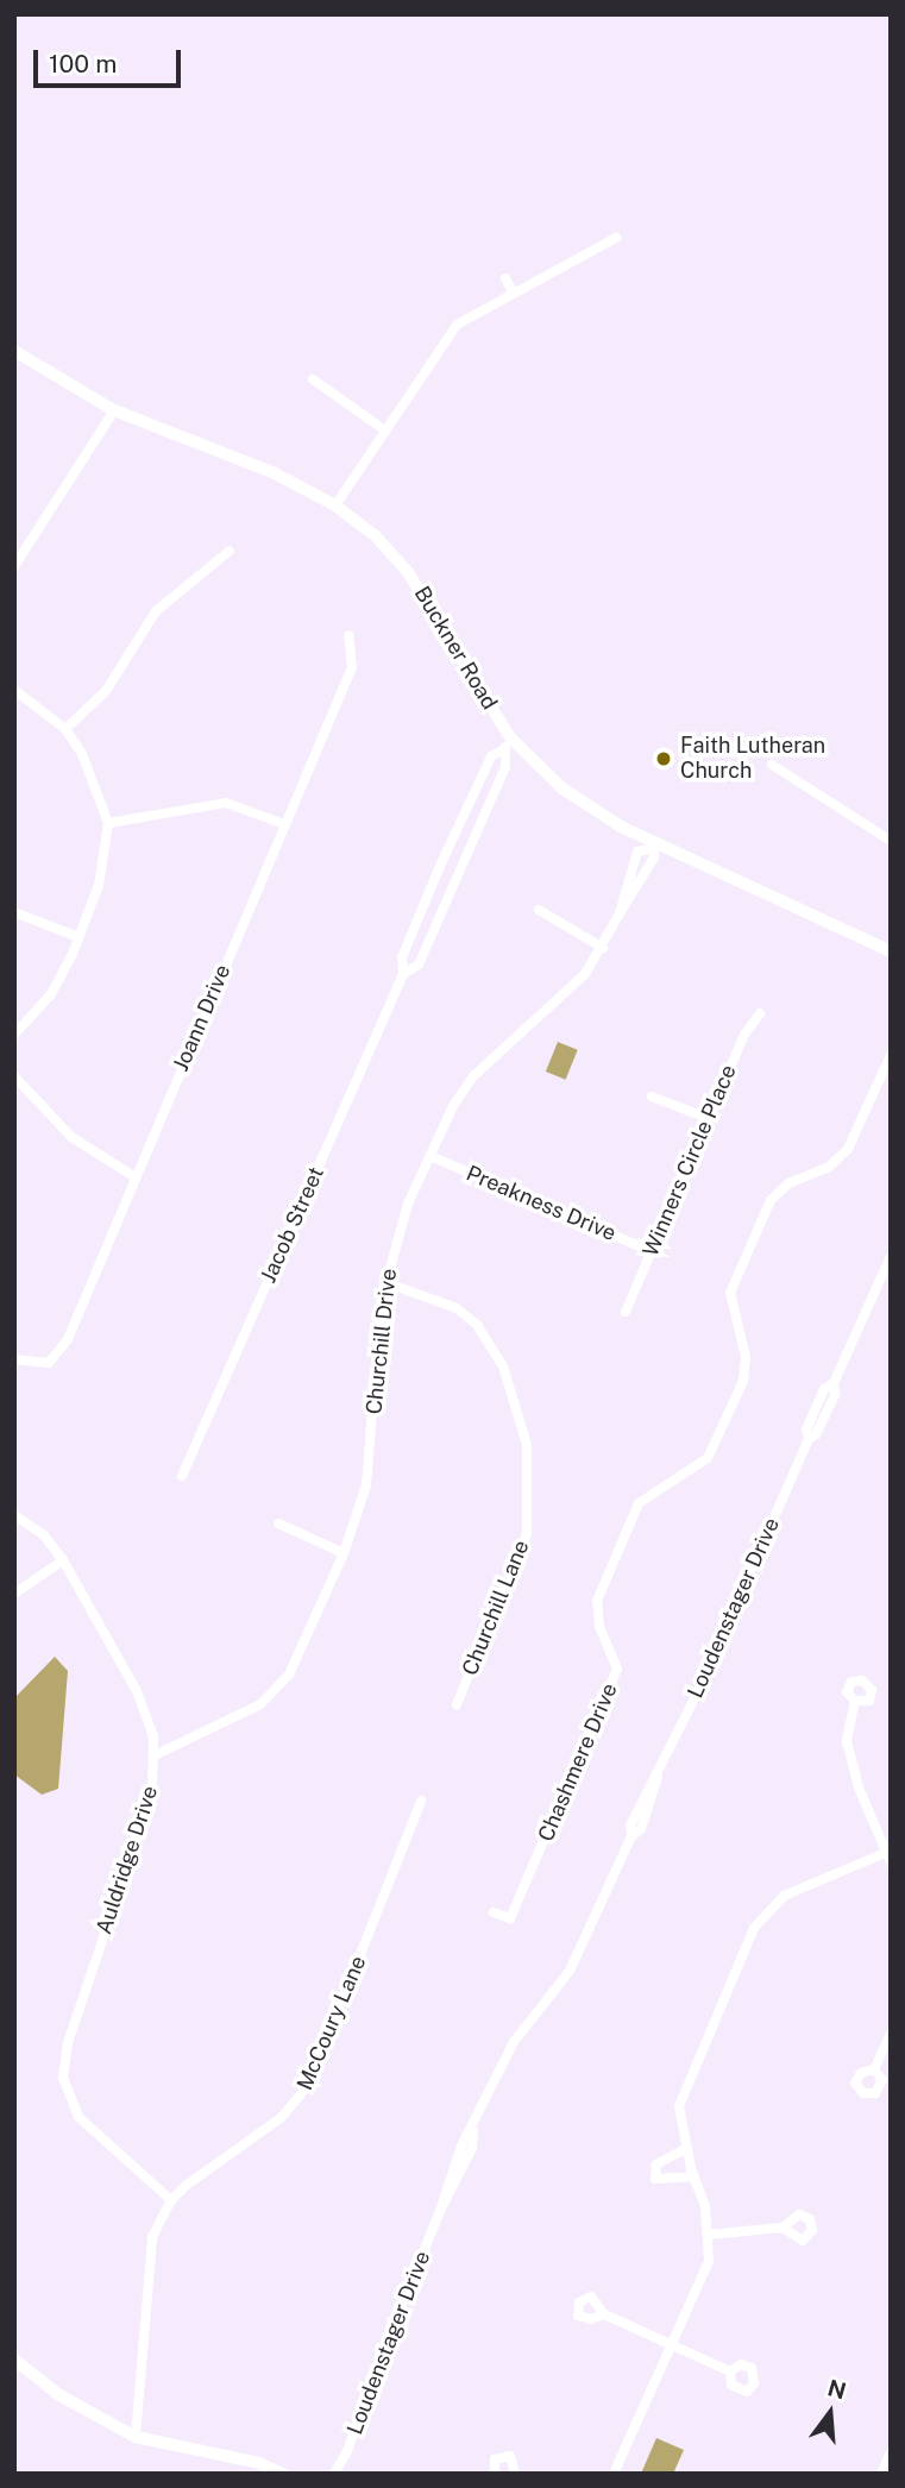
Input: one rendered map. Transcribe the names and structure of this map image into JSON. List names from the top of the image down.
{
  "streets": {
    "street": [
      "Buckner Road",
      "Joann Drive",
      "Winners Circle Place",
      "Preakness Drive",
      "Jacob Street",
      "Churchill Drive",
      "Churchill Lane",
      "Loudenstager Drive",
      "Chashmere Drive",
      "Auldridge Drive",
      "McCoury Lane"
    ]
  },
  "crossings": [
    ["Buckner Road", "Jacob Street"],
    ["Buckner Road", "Churchill Drive"],
    ["Winners Circle Place", "Preakness Drive"],
    ["Preakness Drive", "Churchill Drive"],
    ["Churchill Drive", "Churchill Lane"],
    ["Churchill Drive", "Auldridge Drive"],
    ["Auldridge Drive", "McCoury Lane"]
  ],
  "places": ["Faith Lutheran Church"],
  "scale_bar": "100 m",
  "north": "top"
}
